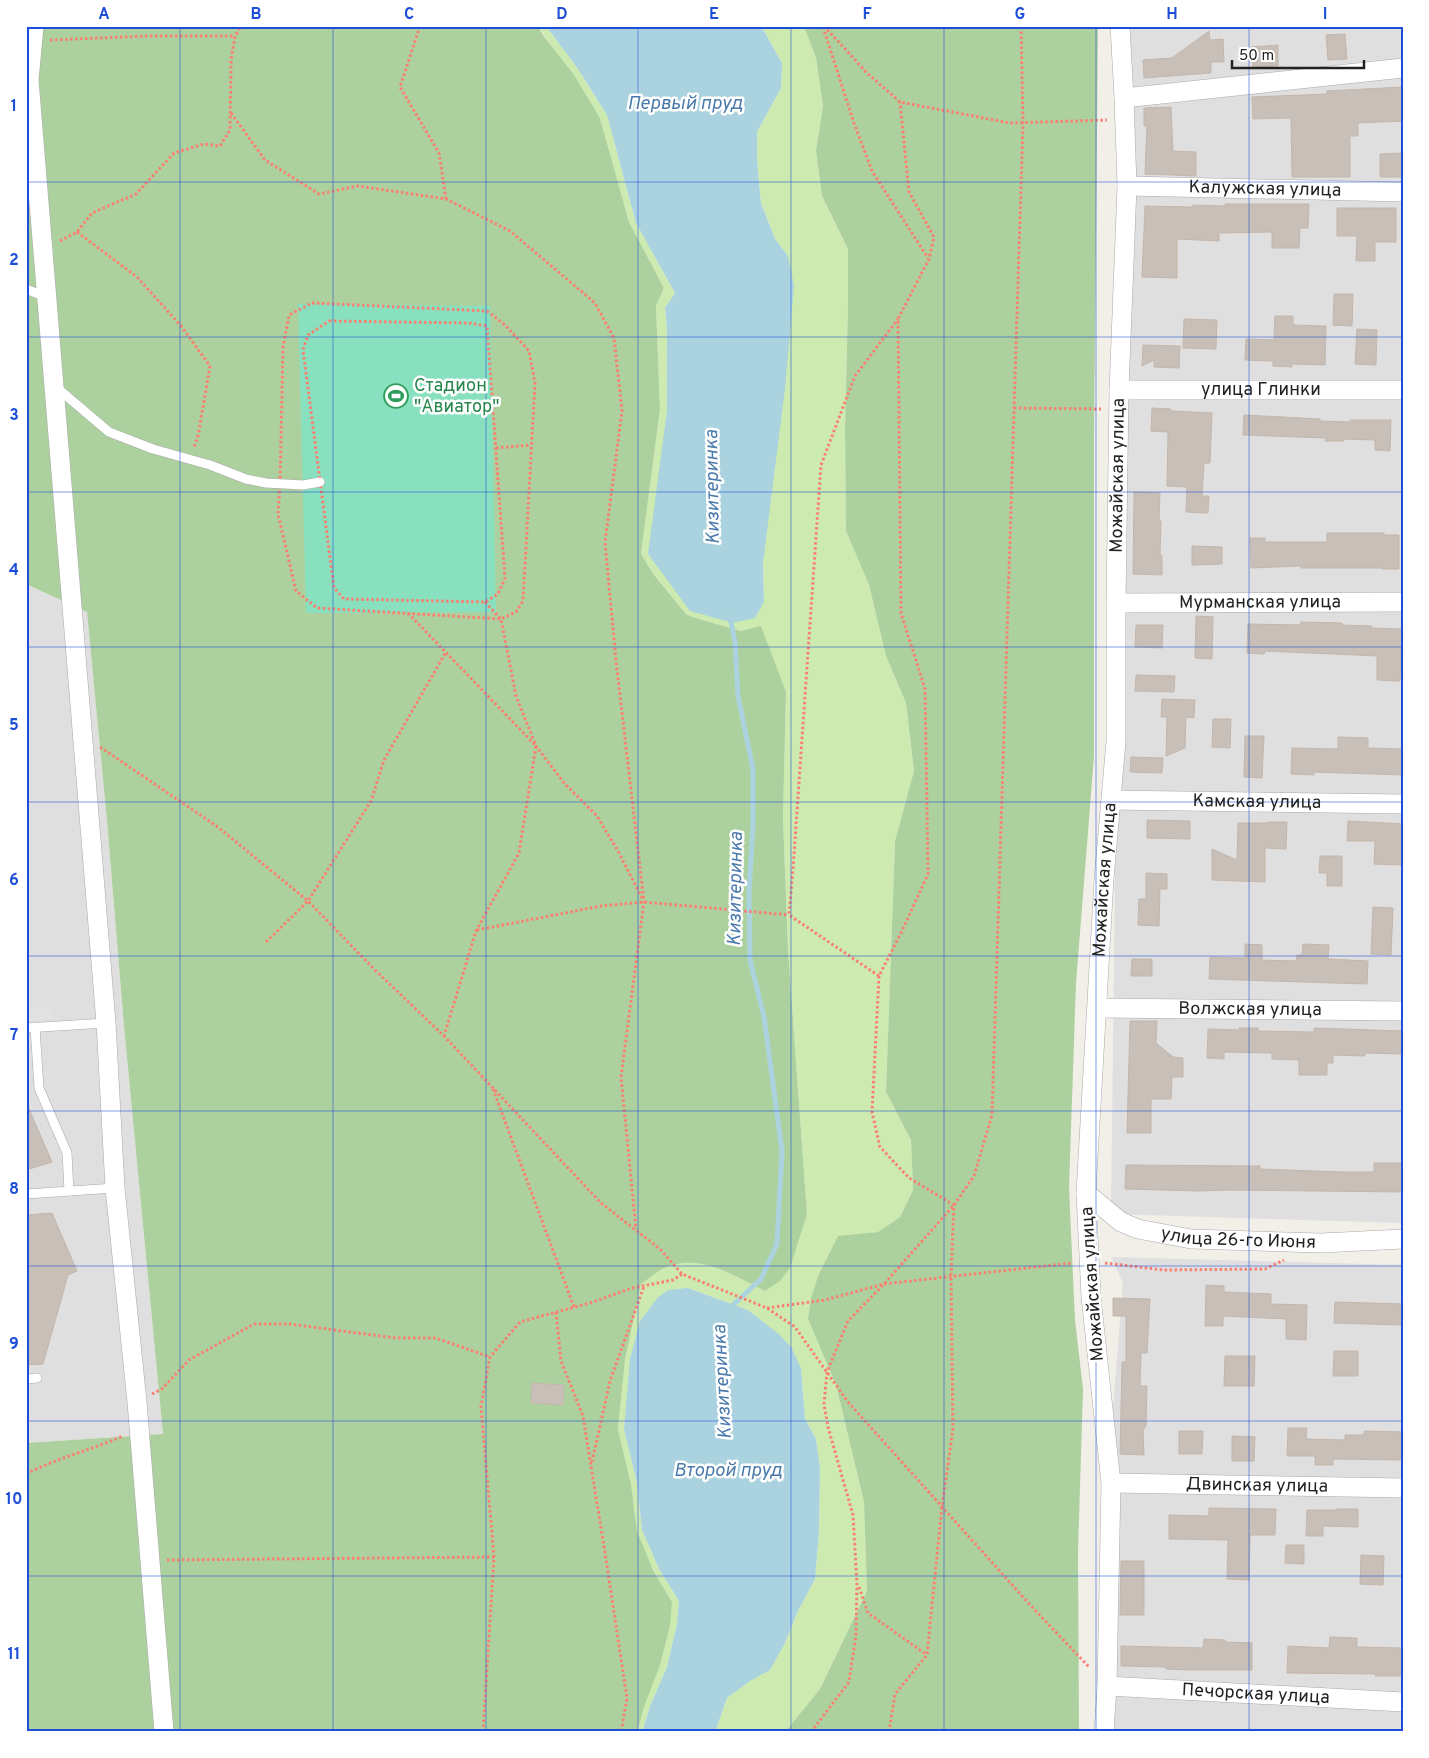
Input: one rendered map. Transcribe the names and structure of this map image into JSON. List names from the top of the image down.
{
  "streets": {
    "street": [
      "Калужская улица",
      "улица Глинки",
      "Можайская улица",
      "Мурманская улица",
      "Камская улица",
      "Волжская улица",
      "улица 26-го Июня",
      "Двинская улица",
      "Печорская улица"
    ]
  },
  "crossings": [
    ["Калужская улица", "Можайская улица"],
    ["улица Глинки", "Можайская улица"],
    ["Можайская улица", "Мурманская улица"],
    ["Можайская улица", "Камская улица"],
    ["Можайская улица", "Волжская улица"],
    ["Можайская улица", "улица 26-го Июня"],
    ["Можайская улица", "Двинская улица"],
    ["Можайская улица", "Печорская улица"]
  ],
  "water": ["Первый пруд", "Кизитеринка", "Второй пруд"],
  "places": {
    "sports": ["Стадион \"Авиатор\""]
  },
  "scale_bar": "50 m",
  "grid": {
    "columns": [
      "A",
      "B",
      "C",
      "D",
      "E",
      "F",
      "G",
      "H",
      "I"
    ],
    "rows": [
      "1",
      "2",
      "3",
      "4",
      "5",
      "6",
      "7",
      "8",
      "9",
      "10",
      "11"
    ]
  }
}
